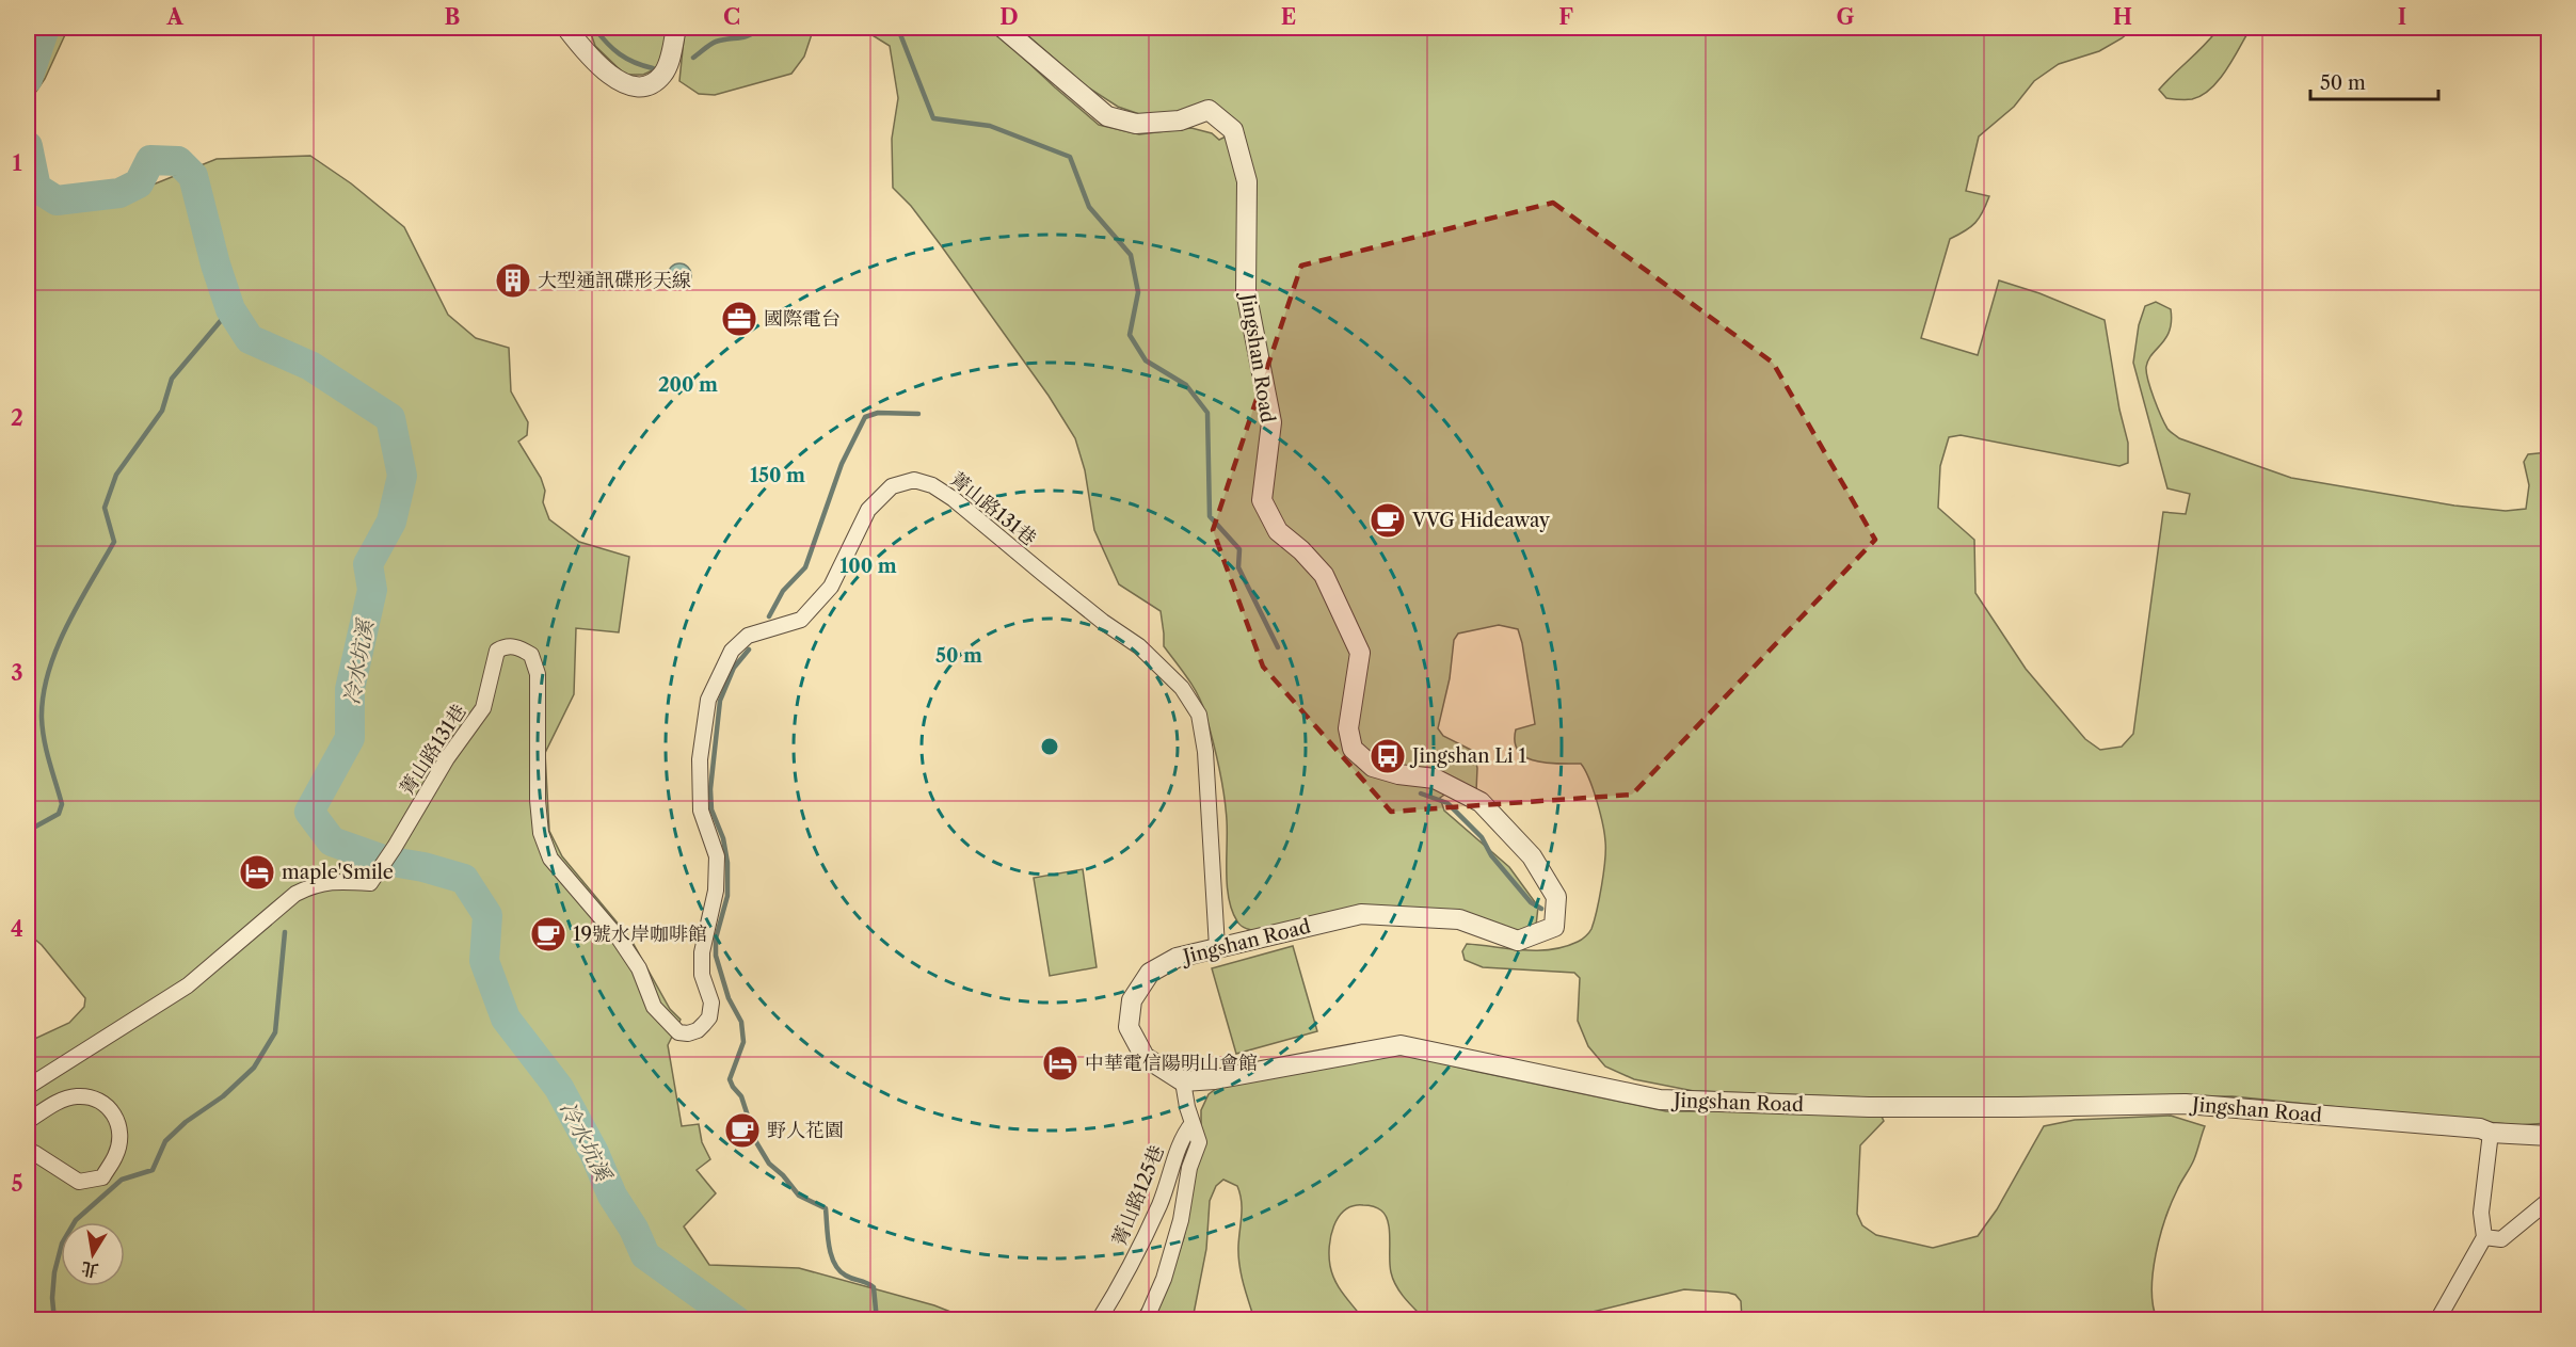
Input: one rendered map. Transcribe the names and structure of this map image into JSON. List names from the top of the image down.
{
  "streets": {
    "street": ["Jingshan Road", "菁山路131巷", "菁山路125巷"]
  },
  "crossings": [
    ["Jingshan Road", "菁山路131巷"]
  ],
  "water": ["冷水坑溪"],
  "places": {
    "building": ["大型通訊碟形天線"],
    "office": ["國際電台"],
    "cafe": ["VVG Hideaway", "19號水岸咖啡館", "野人花園"],
    "bus stop": ["Jingshan Li 1"],
    "hotel": ["maple'Smile", "中華電信陽明山會館"]
  },
  "scale_bar": "50 m",
  "north": "bottom",
  "grid": {
    "columns": [
      "A",
      "B",
      "C",
      "D",
      "E",
      "F",
      "G",
      "H",
      "I"
    ],
    "rows": [
      "1",
      "2",
      "3",
      "4",
      "5"
    ]
  },
  "rings": [
    "200 m",
    "150 m",
    "100 m",
    "50 m"
  ]
}
